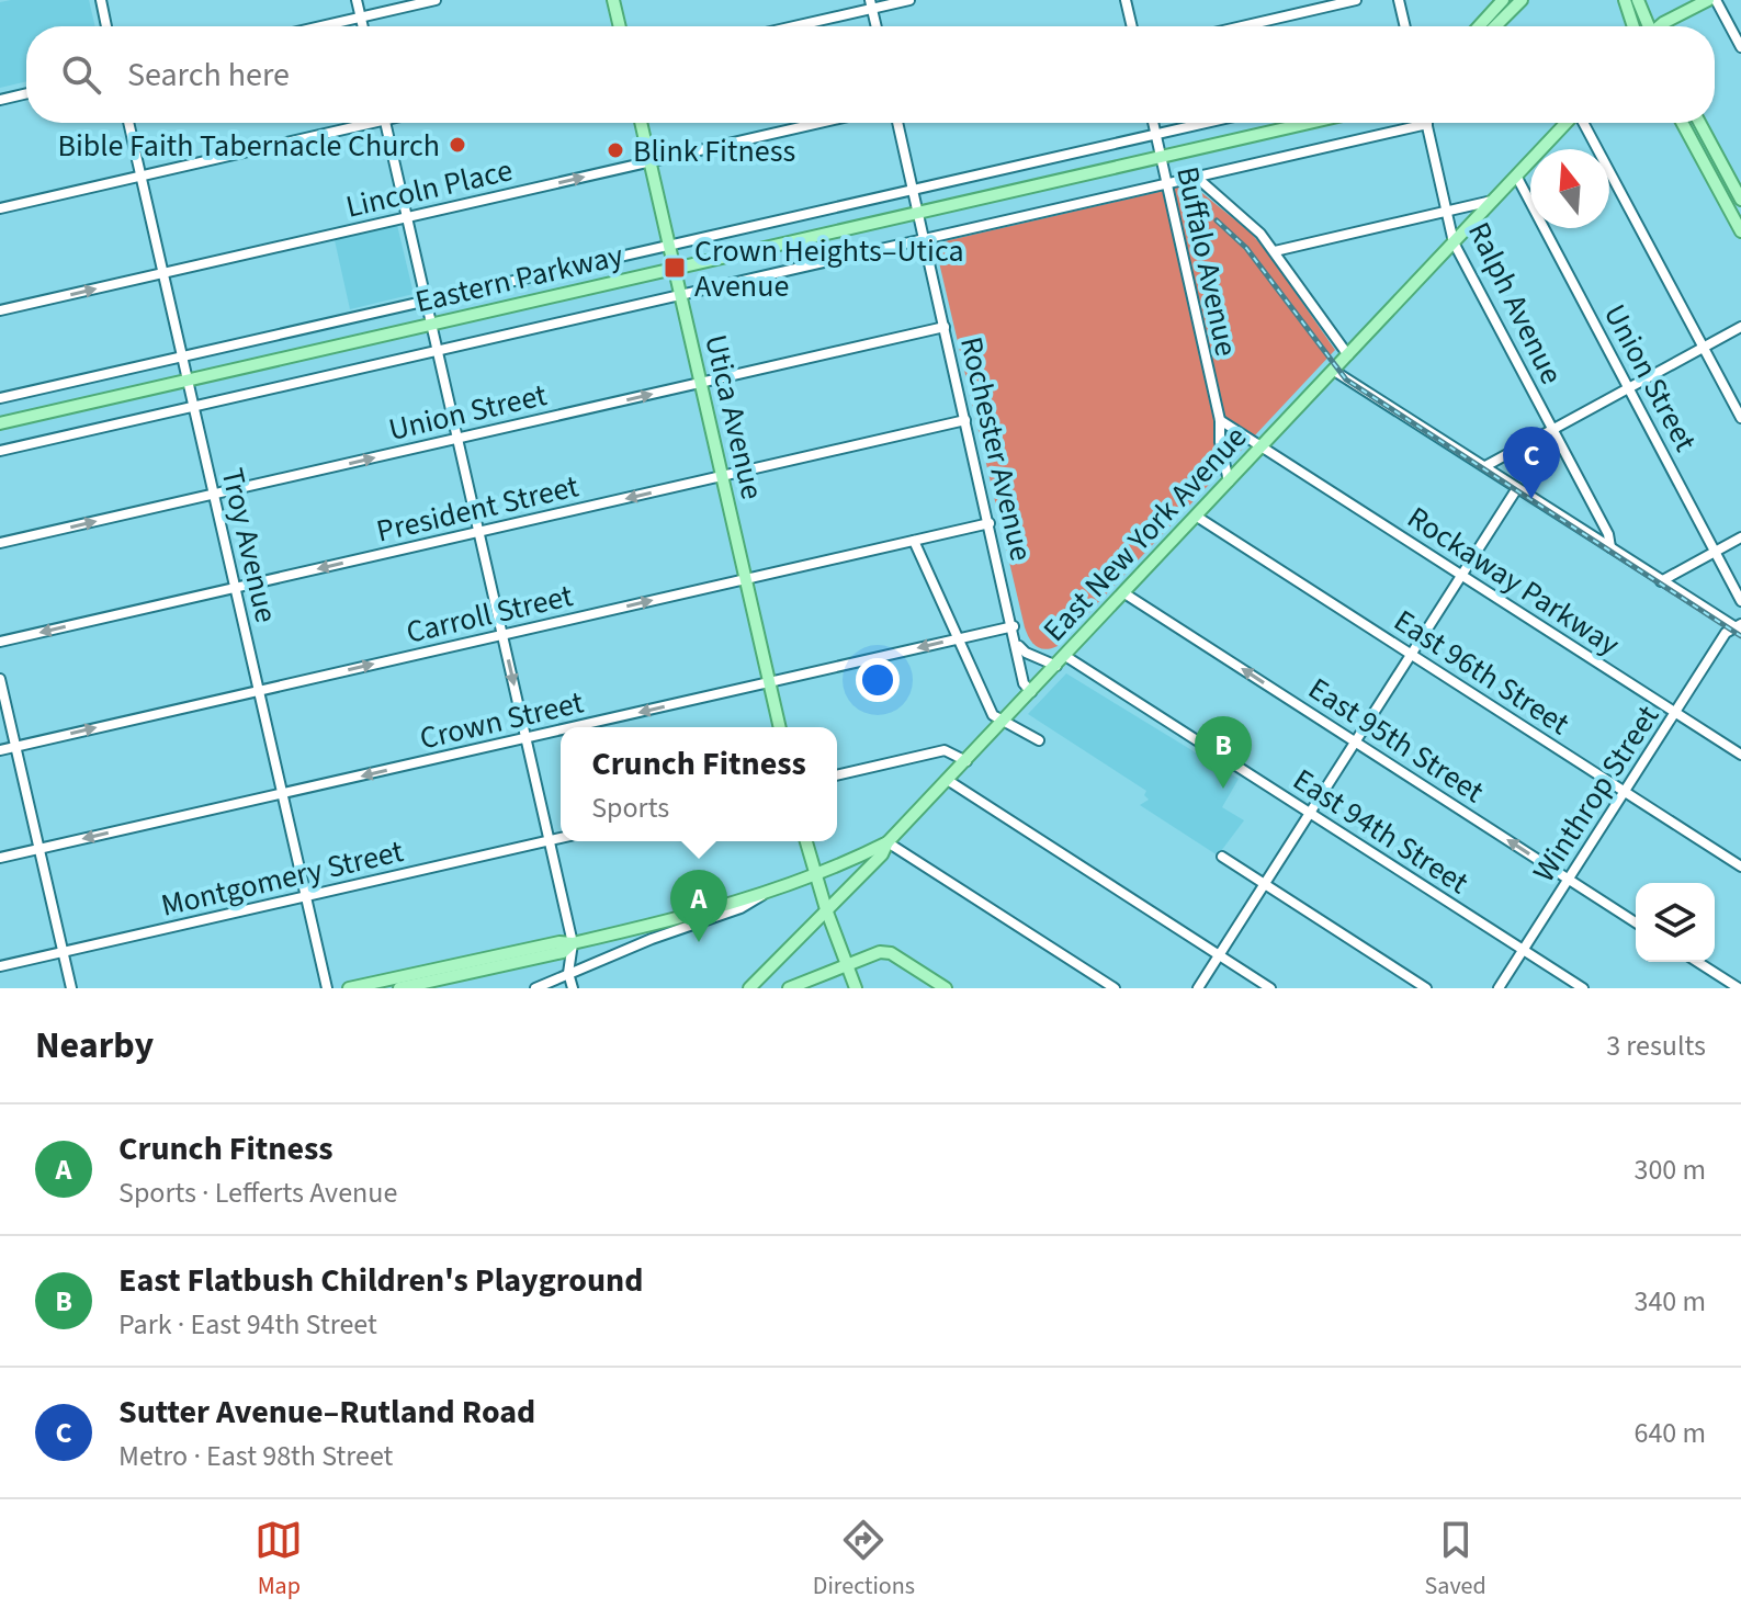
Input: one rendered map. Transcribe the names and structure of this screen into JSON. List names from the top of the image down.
{
  "streets": {
    "main road": ["Eastern Parkway", "Utica Avenue", "East New York Avenue"],
    "street": [
      "Lincoln Place",
      "Buffalo Avenue",
      "Ralph Avenue",
      "Union Street",
      "Rochester Avenue",
      "President Street",
      "Troy Avenue",
      "Rockaway Parkway",
      "Carroll Street",
      "East 96th Street",
      "Crown Street",
      "East 95th Street",
      "Winthrop Street",
      "East 94th Street",
      "Montgomery Street"
    ]
  },
  "crossings": [
    ["Lincoln Place", "Utica Avenue"],
    ["Lincoln Place", "Troy Avenue"],
    ["Buffalo Avenue", "Eastern Parkway"],
    ["Buffalo Avenue", "East New York Avenue"],
    ["Eastern Parkway", "Utica Avenue"],
    ["Eastern Parkway", "Rochester Avenue"],
    ["Eastern Parkway", "Troy Avenue"],
    ["Ralph Avenue", "East New York Avenue"],
    ["Union Street", "Utica Avenue"],
    ["Union Street", "Rochester Avenue"],
    ["Union Street", "East New York Avenue"],
    ["Union Street", "Troy Avenue"],
    ["Utica Avenue", "President Street"],
    ["Utica Avenue", "Carroll Street"],
    ["Utica Avenue", "Crown Street"],
    ["Rochester Avenue", "President Street"],
    ["Rochester Avenue", "East New York Avenue"],
    ["Rochester Avenue", "Carroll Street"],
    ["Rochester Avenue", "Crown Street"],
    ["President Street", "Troy Avenue"],
    ["East New York Avenue", "Rockaway Parkway"],
    ["East New York Avenue", "East 96th Street"],
    ["East New York Avenue", "East 95th Street"],
    ["East New York Avenue", "East 94th Street"],
    ["Troy Avenue", "Carroll Street"],
    ["Troy Avenue", "Crown Street"],
    ["Troy Avenue", "Montgomery Street"],
    ["Rockaway Parkway", "Winthrop Street"],
    ["East 96th Street", "Winthrop Street"],
    ["East 95th Street", "Winthrop Street"],
    ["Winthrop Street", "East 94th Street"]
  ],
  "one_way": [
    "Lincoln Place",
    "Union Street",
    "President Street",
    "Carroll Street",
    "Crown Street",
    "East 95th Street"
  ],
  "places": {
    "other": ["Bible Faith Tabernacle Church", "Blink Fitness"],
    "transit": ["Crown Heights–Utica Avenue"]
  },
  "north": "top",
  "page": {
    "search": "Search here",
    "pins": ["C", "B", "A"],
    "popup": ["Crunch Fitness", "Sports"],
    "heading": ["Nearby", "3 results"],
    "list": [
      {
        "mark": "A",
        "name": "Crunch Fitness",
        "note": "Sports · Lefferts Avenue",
        "value": "300 m"
      },
      {
        "mark": "B",
        "name": "East Flatbush Children's Playground",
        "note": "Park · East 94th Street",
        "value": "340 m"
      },
      {
        "mark": "C",
        "name": "Sutter Avenue–Rutland Road",
        "note": "Metro · East 98th Street",
        "value": "640 m"
      }
    ],
    "nav": ["Map", "Directions", "Saved"]
  }
}
